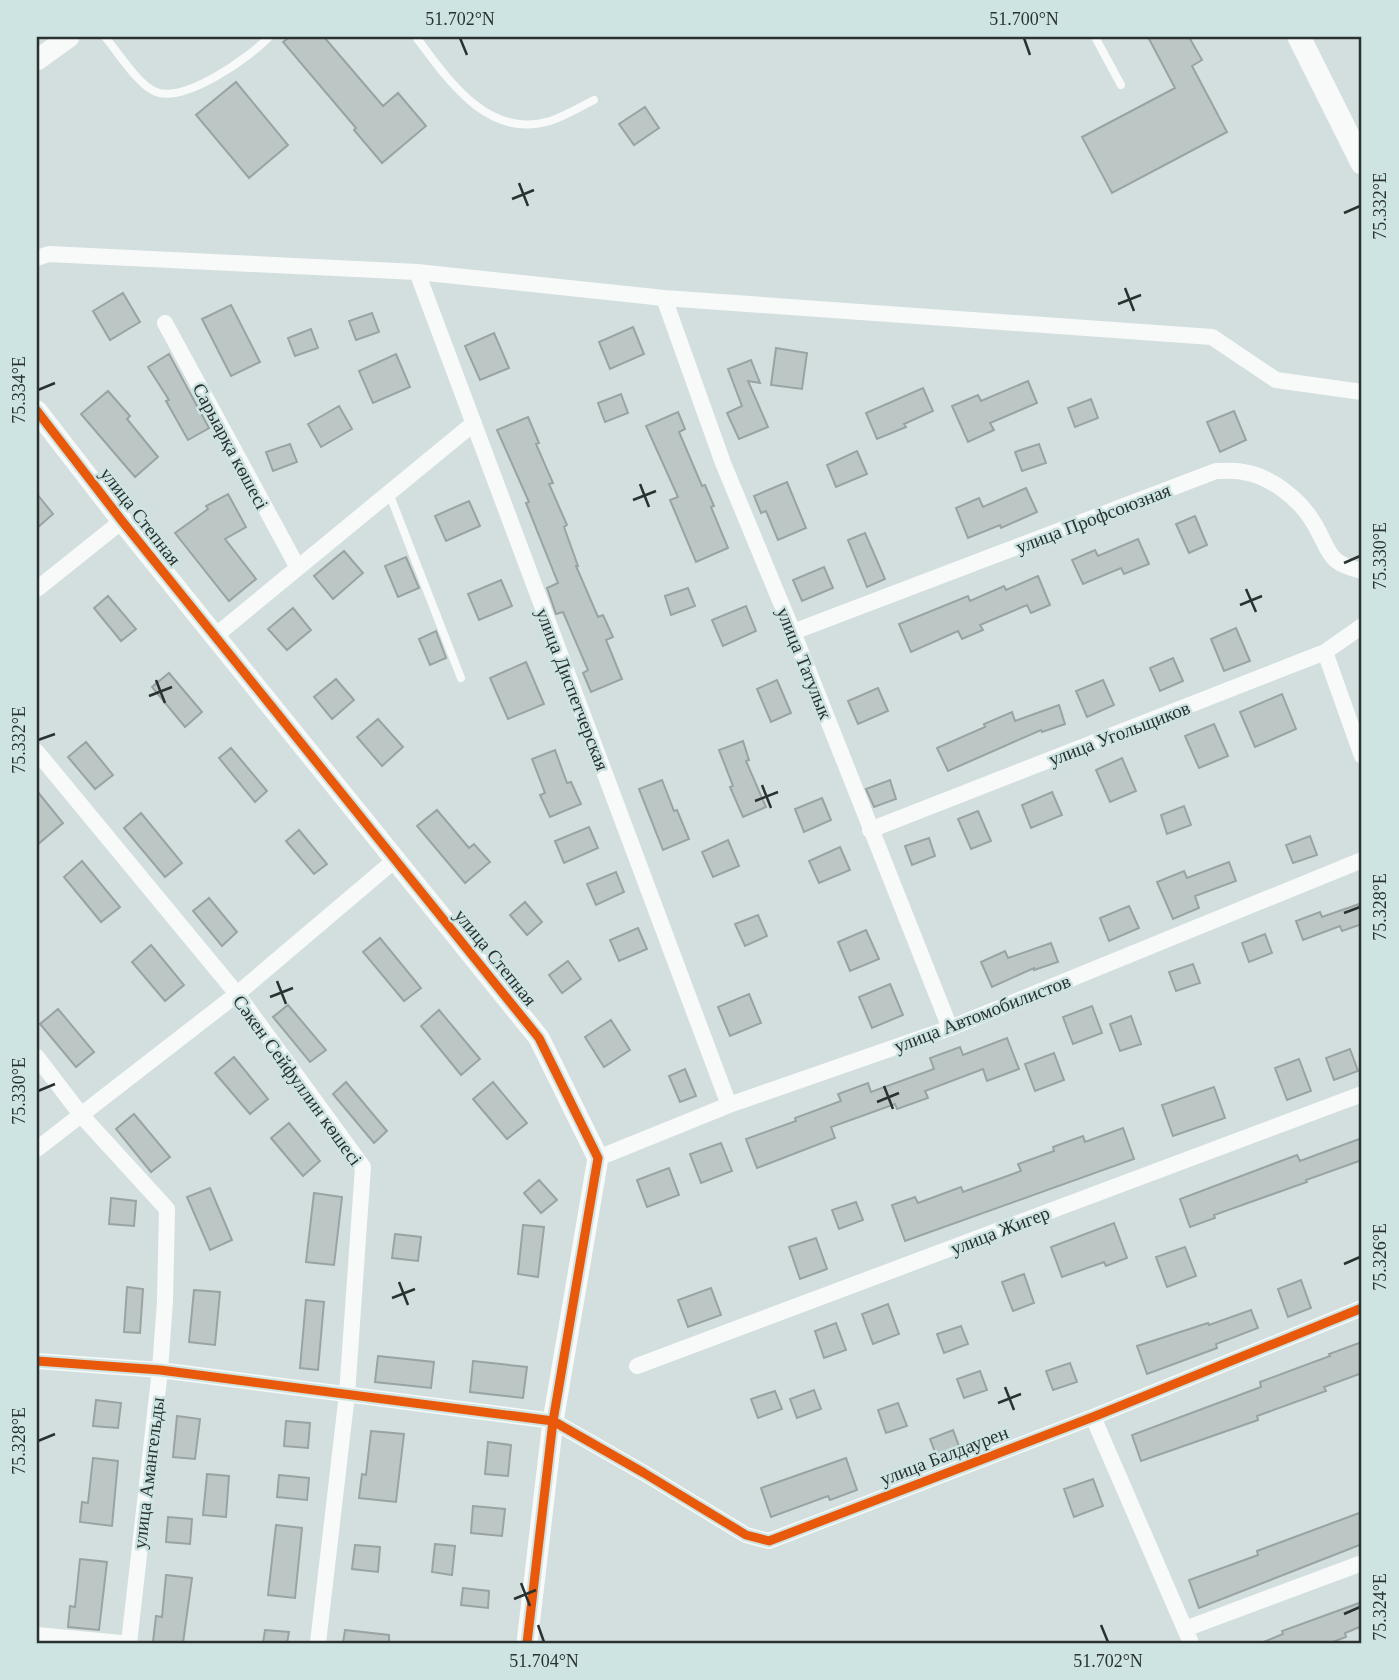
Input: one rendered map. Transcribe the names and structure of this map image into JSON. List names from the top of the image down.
{
  "streets": {
    "street": [
      "Сарыарқа көшесі",
      "улица Степная",
      "улица Профсоюзная",
      "улица Татулык",
      "улица Диспетчерская",
      "улица Угольщиков",
      "улица Автомобилистов",
      "Сәкен Сейфуллин көшесі",
      "улица Жигер",
      "улица Балдаурен",
      "улица Амангельды"
    ]
  },
  "crossings": [
    ["улица Степная", "улица Автомобилистов"],
    ["улица Профсоюзная", "улица Татулык"],
    ["улица Татулык", "улица Угольщиков"],
    ["улица Татулык", "улица Автомобилистов"],
    ["улица Диспетчерская", "улица Автомобилистов"]
  ],
  "coordinates": [
    "51.702°N",
    "51.700°N",
    "75.332°E",
    "75.334°E",
    "75.330°E",
    "75.328°E",
    "75.326°E",
    "75.324°E",
    "51.704°N"
  ]
}
